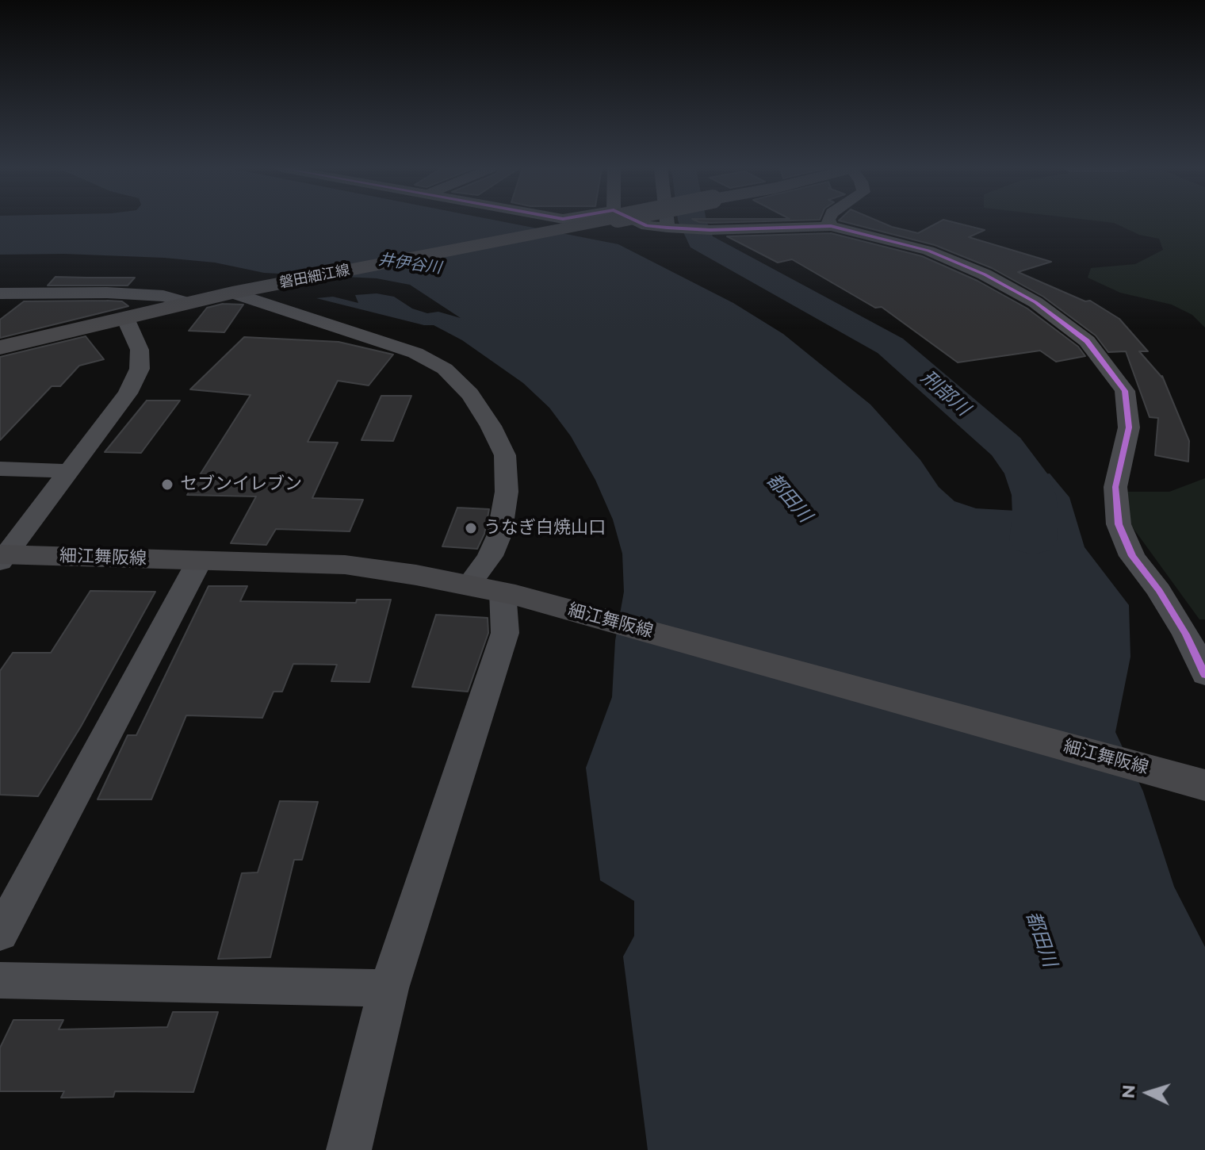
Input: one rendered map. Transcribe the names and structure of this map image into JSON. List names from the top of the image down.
{
  "streets": {
    "main road": ["磐田細江線", "細江舞阪線"]
  },
  "water": ["井伊谷川", "刑部川", "都田川"],
  "places": ["セブンイレブン", "うなぎ白焼山口"],
  "north": "left"
}
